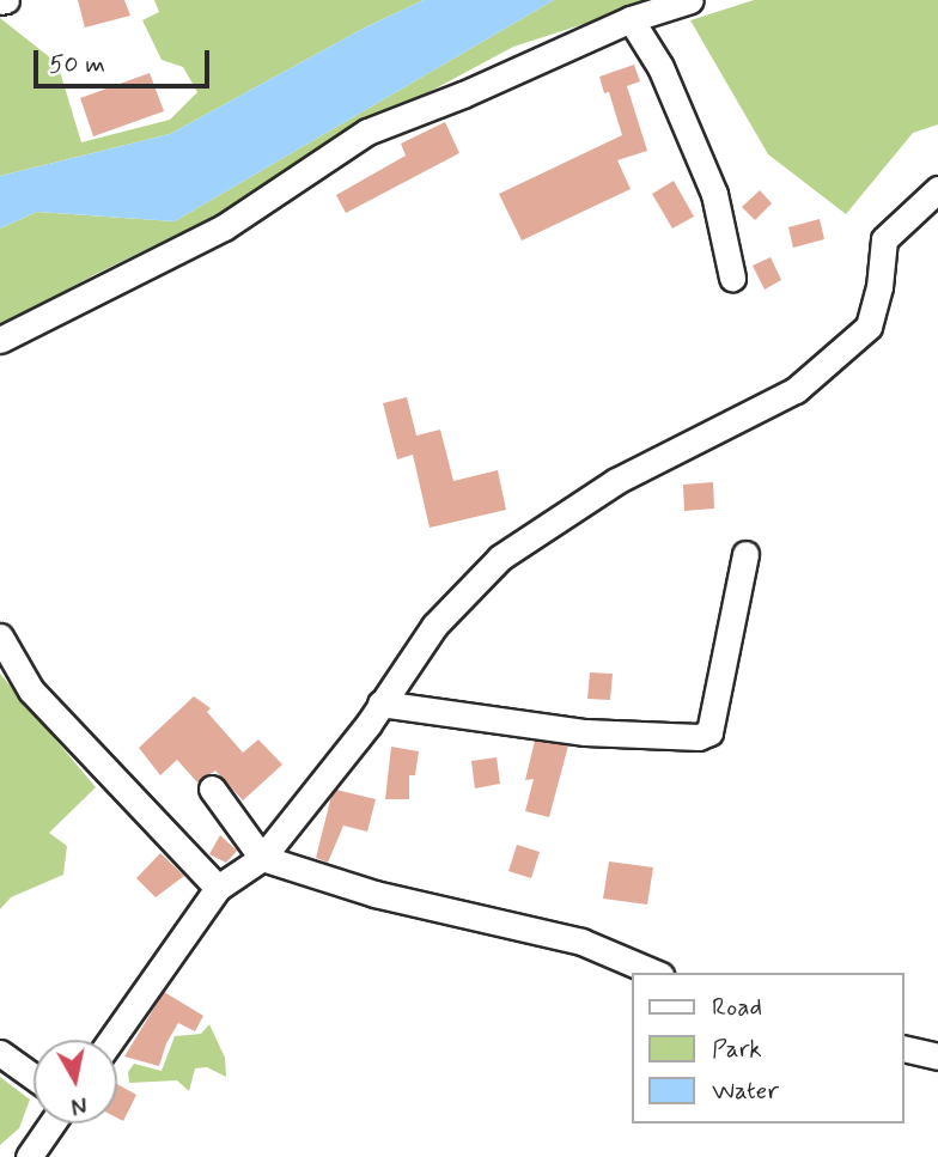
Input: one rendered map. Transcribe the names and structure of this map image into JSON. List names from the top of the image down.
{
  "legend": ["Road", "Park", "Water"],
  "scale_bar": "50 m",
  "north": "bottom"
}
